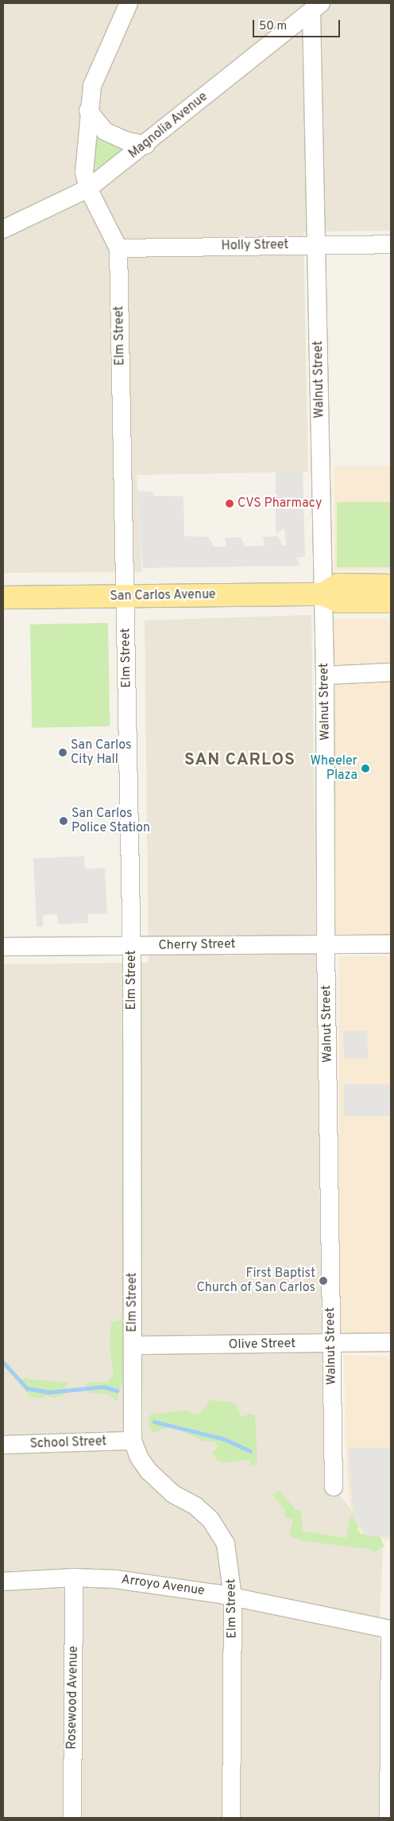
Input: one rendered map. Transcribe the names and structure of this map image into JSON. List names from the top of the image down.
{
  "streets": {
    "main road": ["San Carlos Avenue"],
    "street": [
      "Magnolia Avenue",
      "Holly Street",
      "Elm Street",
      "Walnut Street",
      "Cherry Street",
      "Olive Street",
      "School Street",
      "Arroyo Avenue",
      "Rosewood Avenue"
    ]
  },
  "crossings": [
    ["Magnolia Avenue", "Elm Street"],
    ["Magnolia Avenue", "Walnut Street"],
    ["Holly Street", "Elm Street"],
    ["Holly Street", "Walnut Street"],
    ["Elm Street", "San Carlos Avenue"],
    ["Elm Street", "Cherry Street"],
    ["Elm Street", "Olive Street"],
    ["Elm Street", "School Street"],
    ["Elm Street", "Arroyo Avenue"],
    ["Walnut Street", "San Carlos Avenue"],
    ["Walnut Street", "Cherry Street"],
    ["Walnut Street", "Olive Street"],
    ["Arroyo Avenue", "Rosewood Avenue"]
  ],
  "districts": ["SAN CARLOS"],
  "places": [
    "CVS Pharmacy",
    "San Carlos City Hall",
    "Wheeler Plaza",
    "San Carlos Police Station",
    "First Baptist Church of San Carlos"
  ],
  "scale_bar": "50 m"
}
